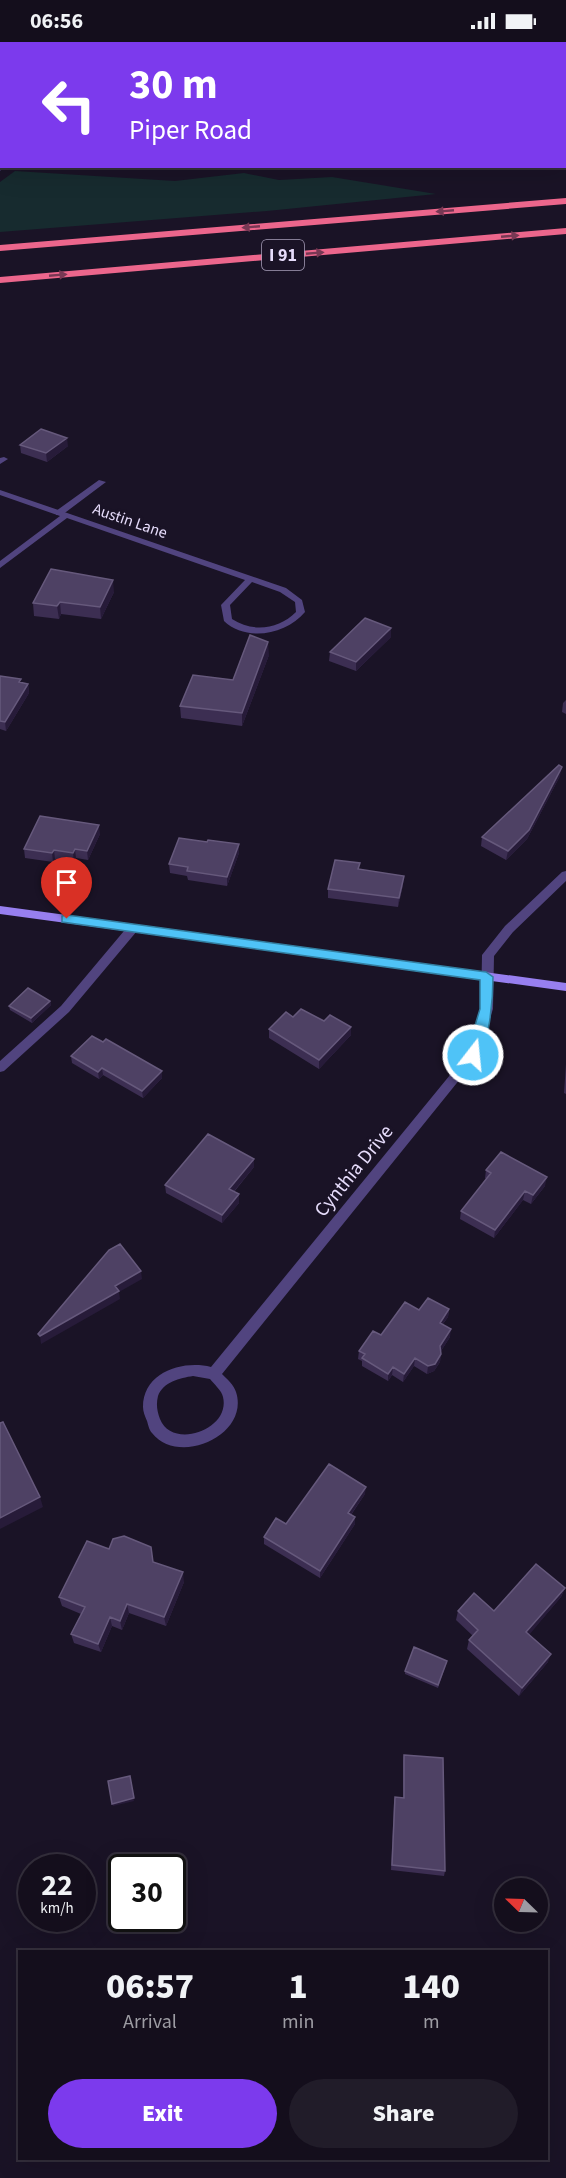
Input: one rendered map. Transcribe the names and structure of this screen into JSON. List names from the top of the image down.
{
  "streets": {
    "highway": ["I 91"],
    "street": ["Austin Lane", "Cynthia Drive"]
  },
  "north": "top left",
  "page": {
    "status": "06:56",
    "turn": ["30 m", "Piper Road"],
    "speed": "22 km/h",
    "limit": "30",
    "eta": [
      "06:57",
      "Arrival",
      "1",
      "min",
      "140",
      "m"
    ],
    "buttons": ["Exit", "Share"]
  }
}
